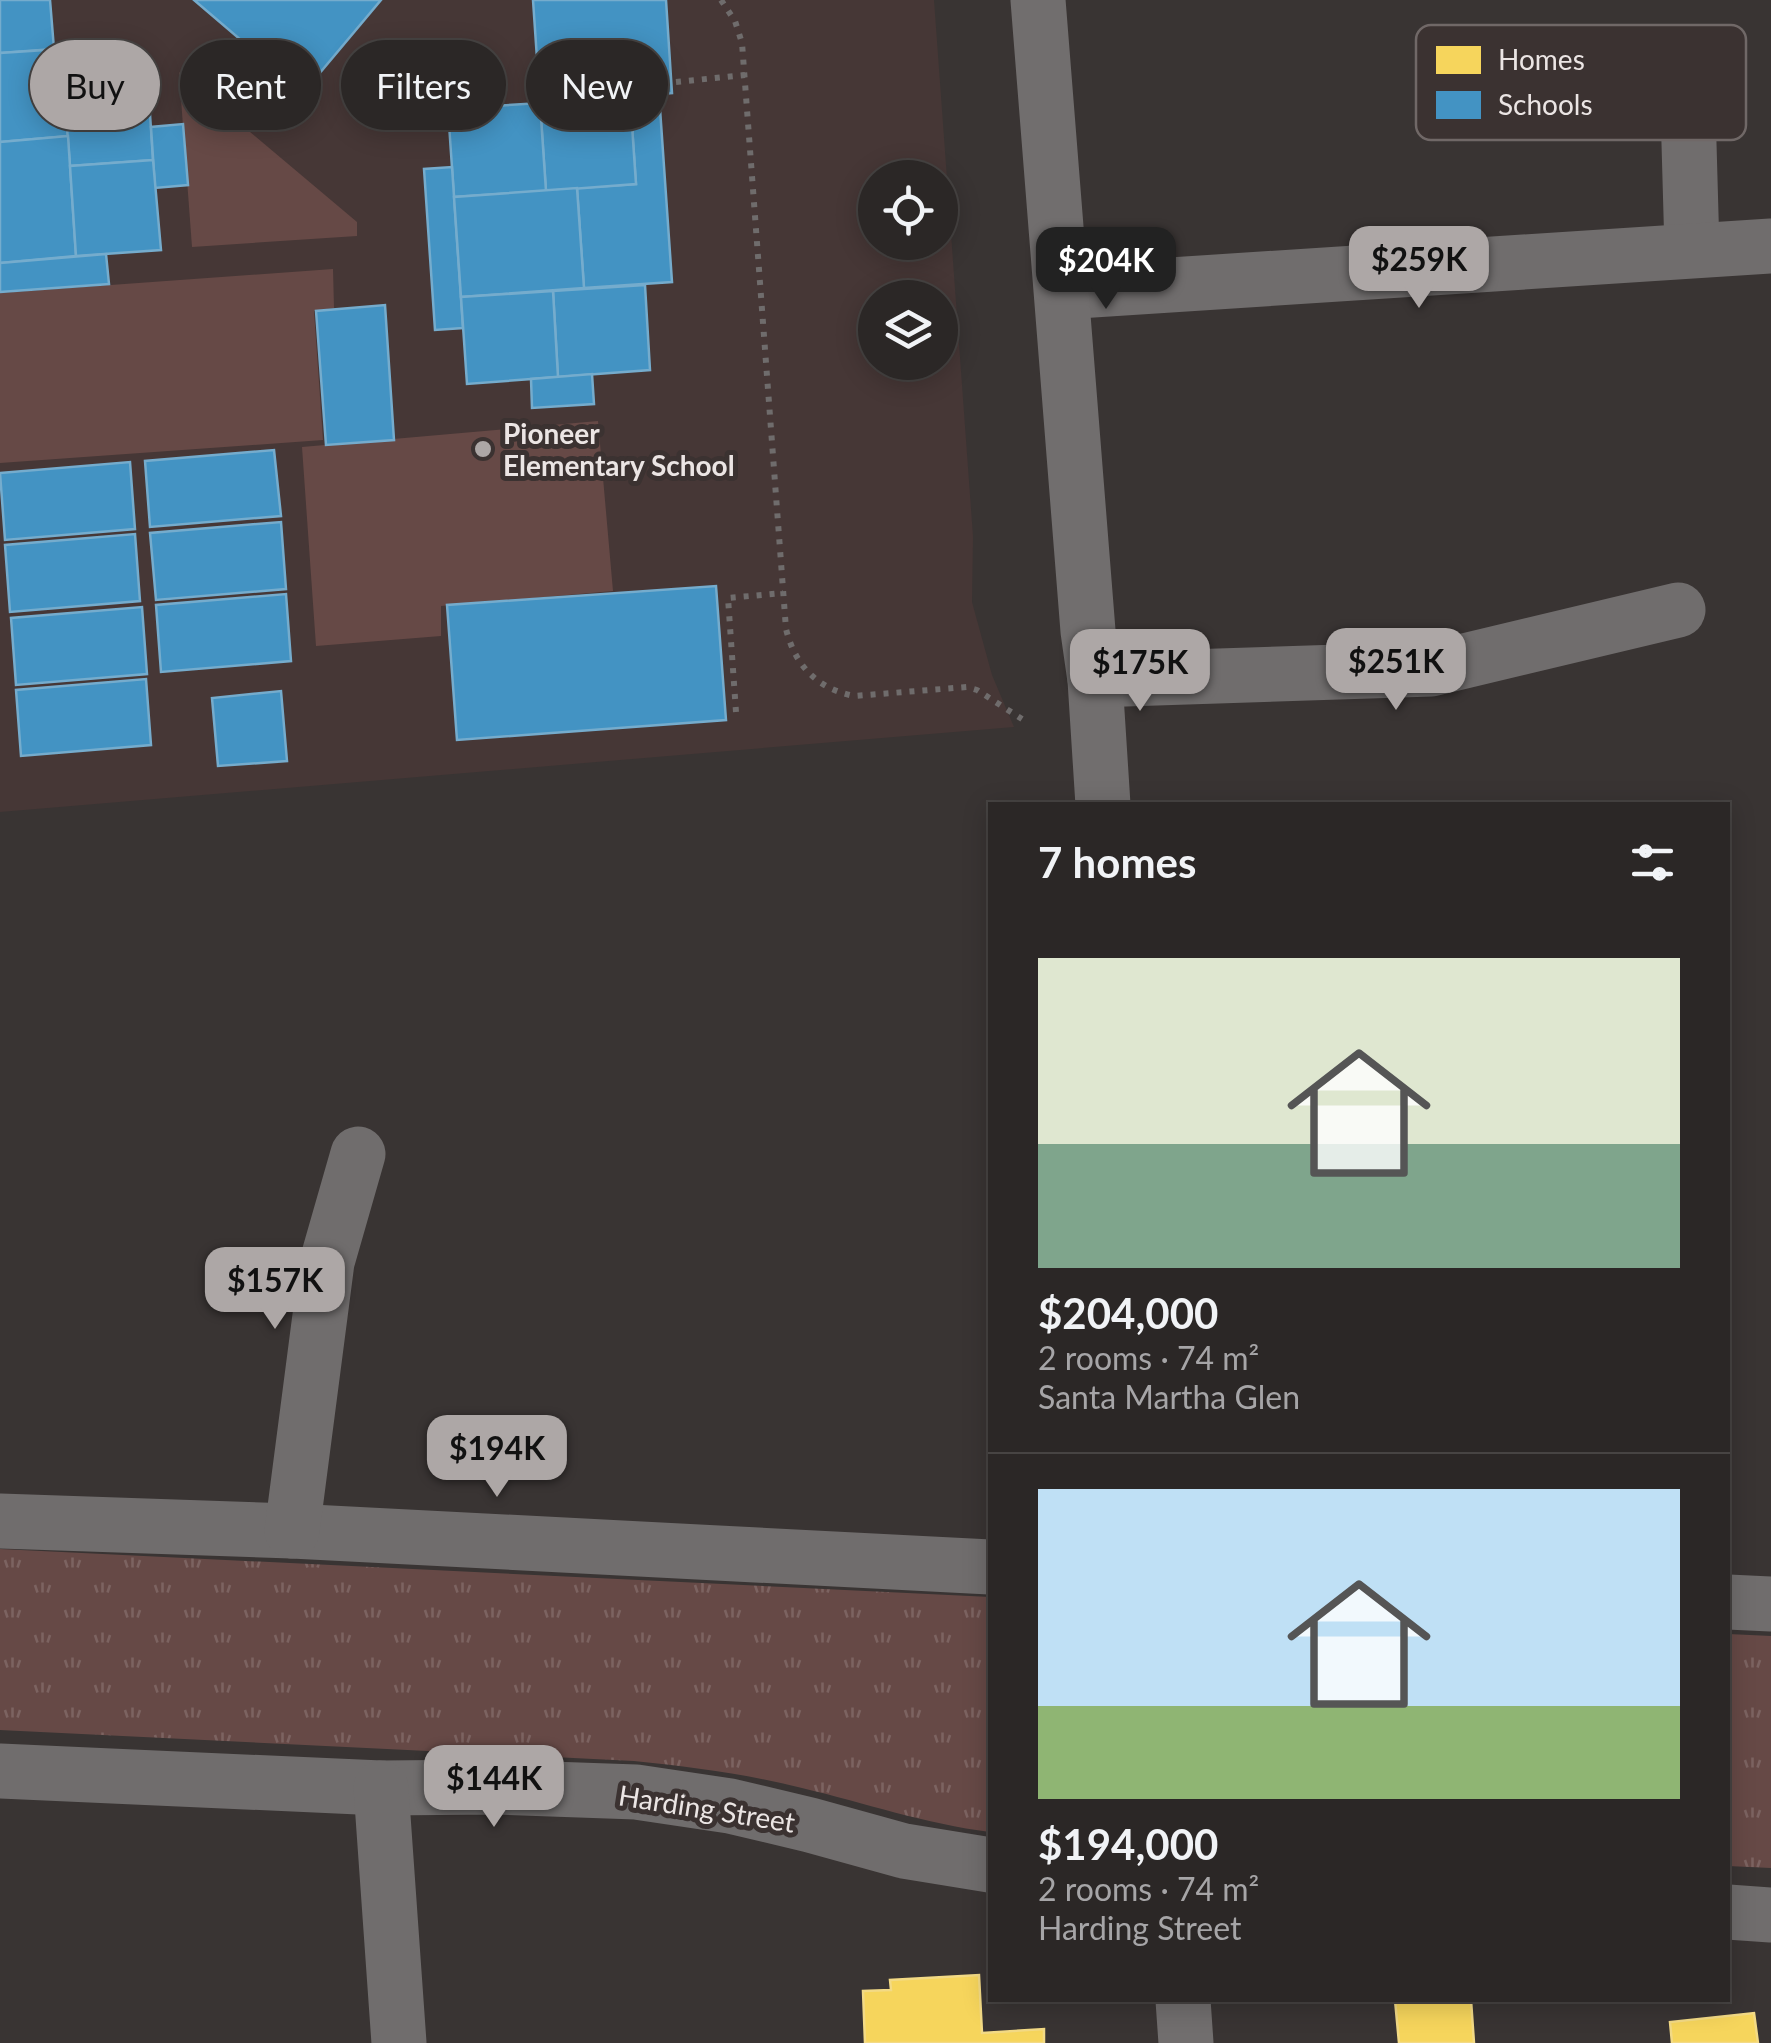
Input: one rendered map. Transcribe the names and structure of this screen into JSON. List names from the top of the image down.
{
  "streets": {
    "street": ["Harding Street"]
  },
  "places": ["Pioneer Elementary School"],
  "legend": ["Homes", "Schools"],
  "page": {
    "chip": [
      "Buy",
      "Rent",
      "Filters",
      "New"
    ],
    "price": [
      "$259K",
      "$204K",
      "$251K",
      "$175K",
      "$157K",
      "$194K",
      "$144K"
    ],
    "heading": "7 homes",
    "list": [
      {
        "name": "$204,000",
        "note": "2 rooms · 74 m² · Santa Martha Glen"
      },
      {
        "name": "$194,000",
        "note": "2 rooms · 74 m² · Harding Street"
      }
    ]
  }
}
